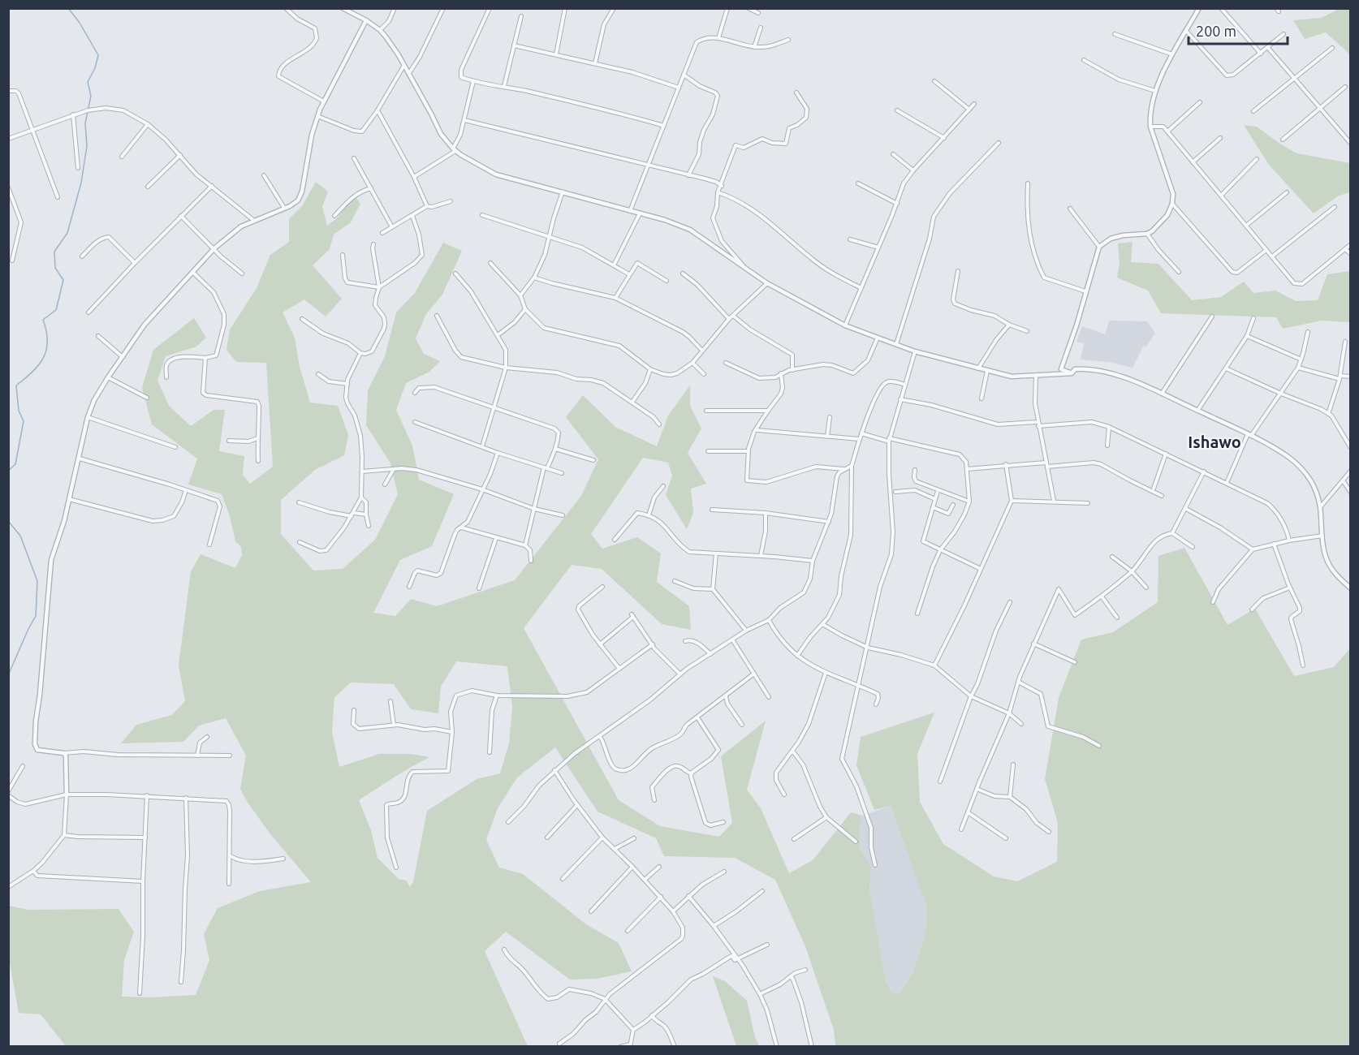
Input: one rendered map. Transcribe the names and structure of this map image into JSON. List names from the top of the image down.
{
  "districts": ["Ishawo"],
  "scale_bar": "200 m"
}
